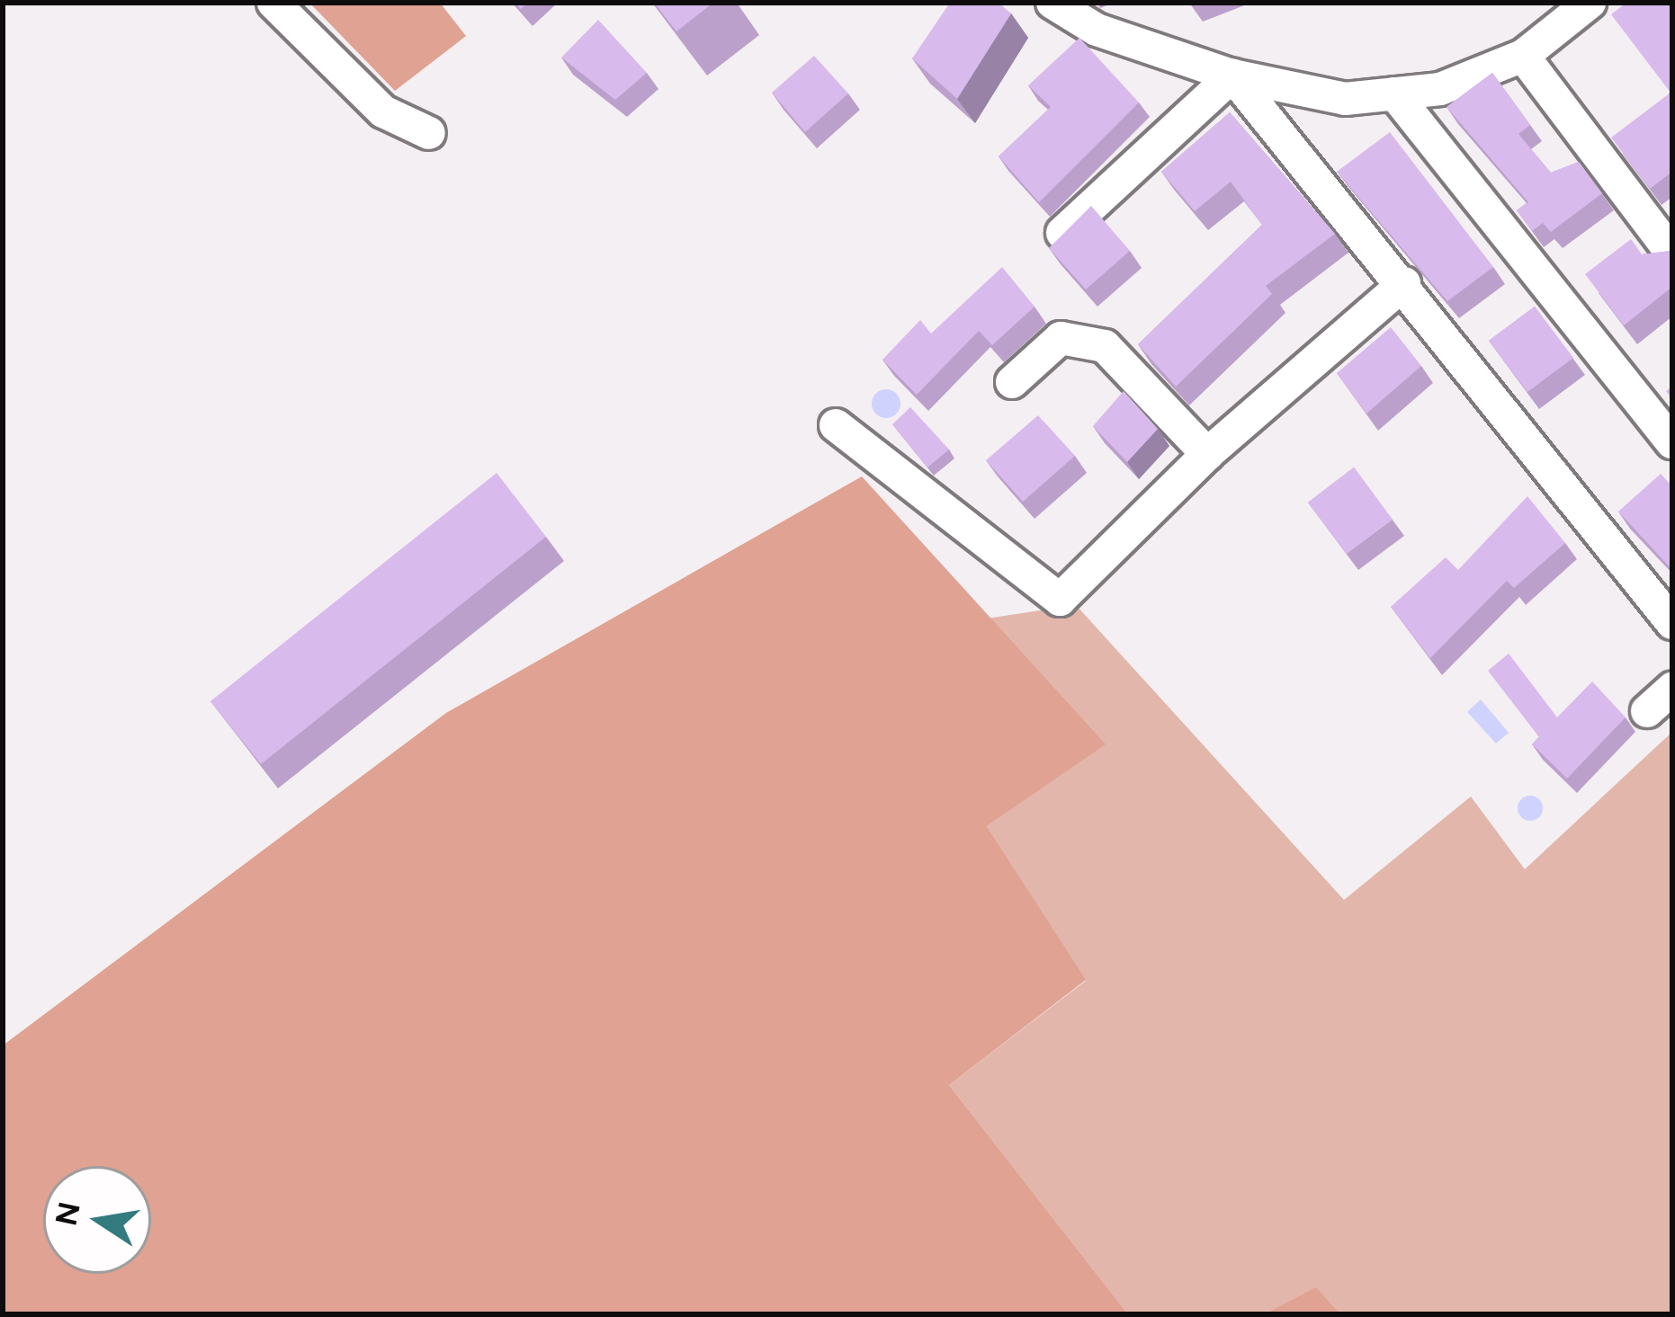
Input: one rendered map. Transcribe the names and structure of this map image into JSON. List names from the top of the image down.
{
  "north": "left"
}
